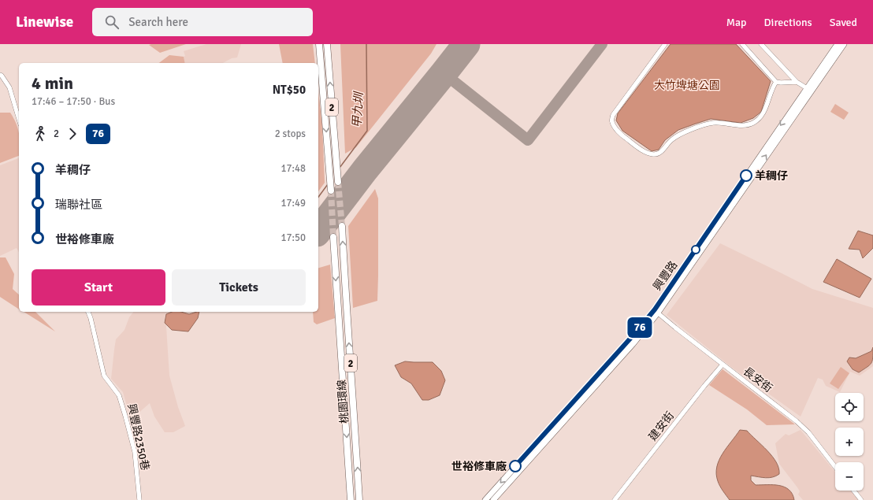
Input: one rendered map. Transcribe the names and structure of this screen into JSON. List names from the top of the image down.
{
  "streets": {
    "highway": ["2", "桃園環線"],
    "main road": ["興豐路"],
    "street": ["長安街", "建安街", "興豐路2350巷"]
  },
  "crossings": [
    ["興豐路", "長安街"],
    ["長安街", "建安街"]
  ],
  "water": ["甲九圳"],
  "parks": ["大竹埤塘公園"],
  "places": ["羊稠仔", "世裕修車廠"],
  "lines": ["bus line 76"],
  "page": {
    "header": "Linewise",
    "search": "Search here",
    "nav": ["Map", "Directions", "Saved"],
    "on_map": "76",
    "heading": ["4 min", "17:46 – 17:50 · Bus", "NT$50"],
    "legs": ["2", "76", "2 stops"],
    "list": [
      {
        "name": "羊稠仔",
        "value": "17:48"
      },
      {
        "name": "瑞聯社區",
        "value": "17:49"
      },
      {
        "name": "世裕修車廠",
        "value": "17:50"
      }
    ],
    "buttons": ["Start", "Tickets"],
    "map_buttons": ["+", "−"]
  }
}
